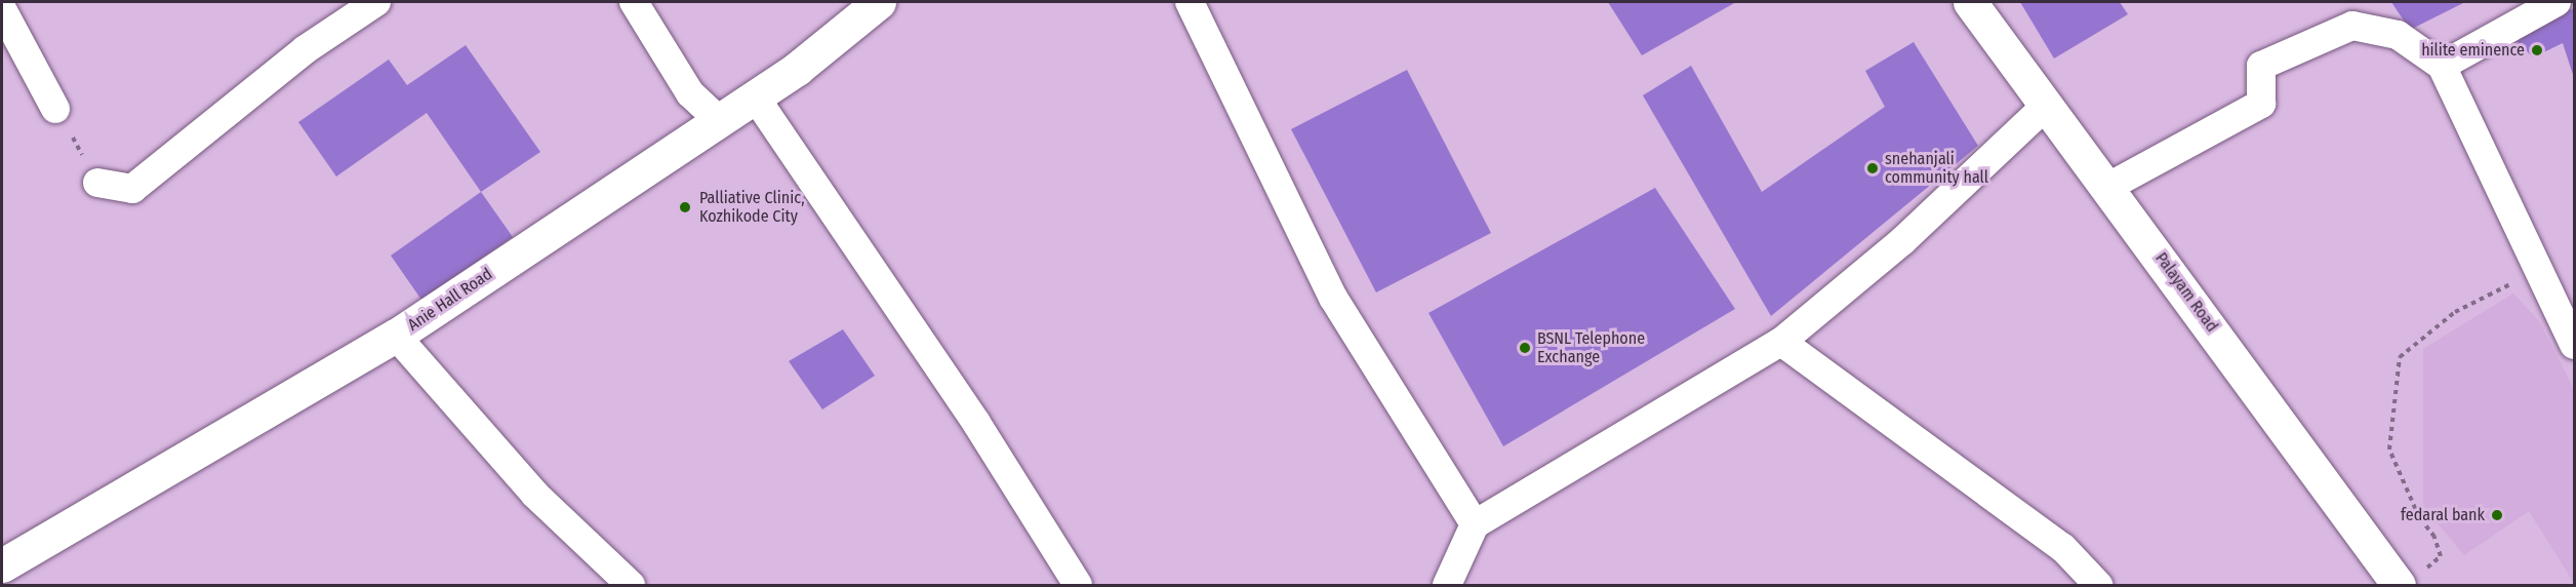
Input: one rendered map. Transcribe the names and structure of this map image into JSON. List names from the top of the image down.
{
  "streets": {
    "street": ["Palayam Road", "Anie Hall Road"]
  },
  "places": [
    "hilite eminence",
    "snehanjali community hall",
    "Palliative Clinic, Kozhikode City",
    "BSNL Telephone Exchange",
    "fedaral bank"
  ]
}
